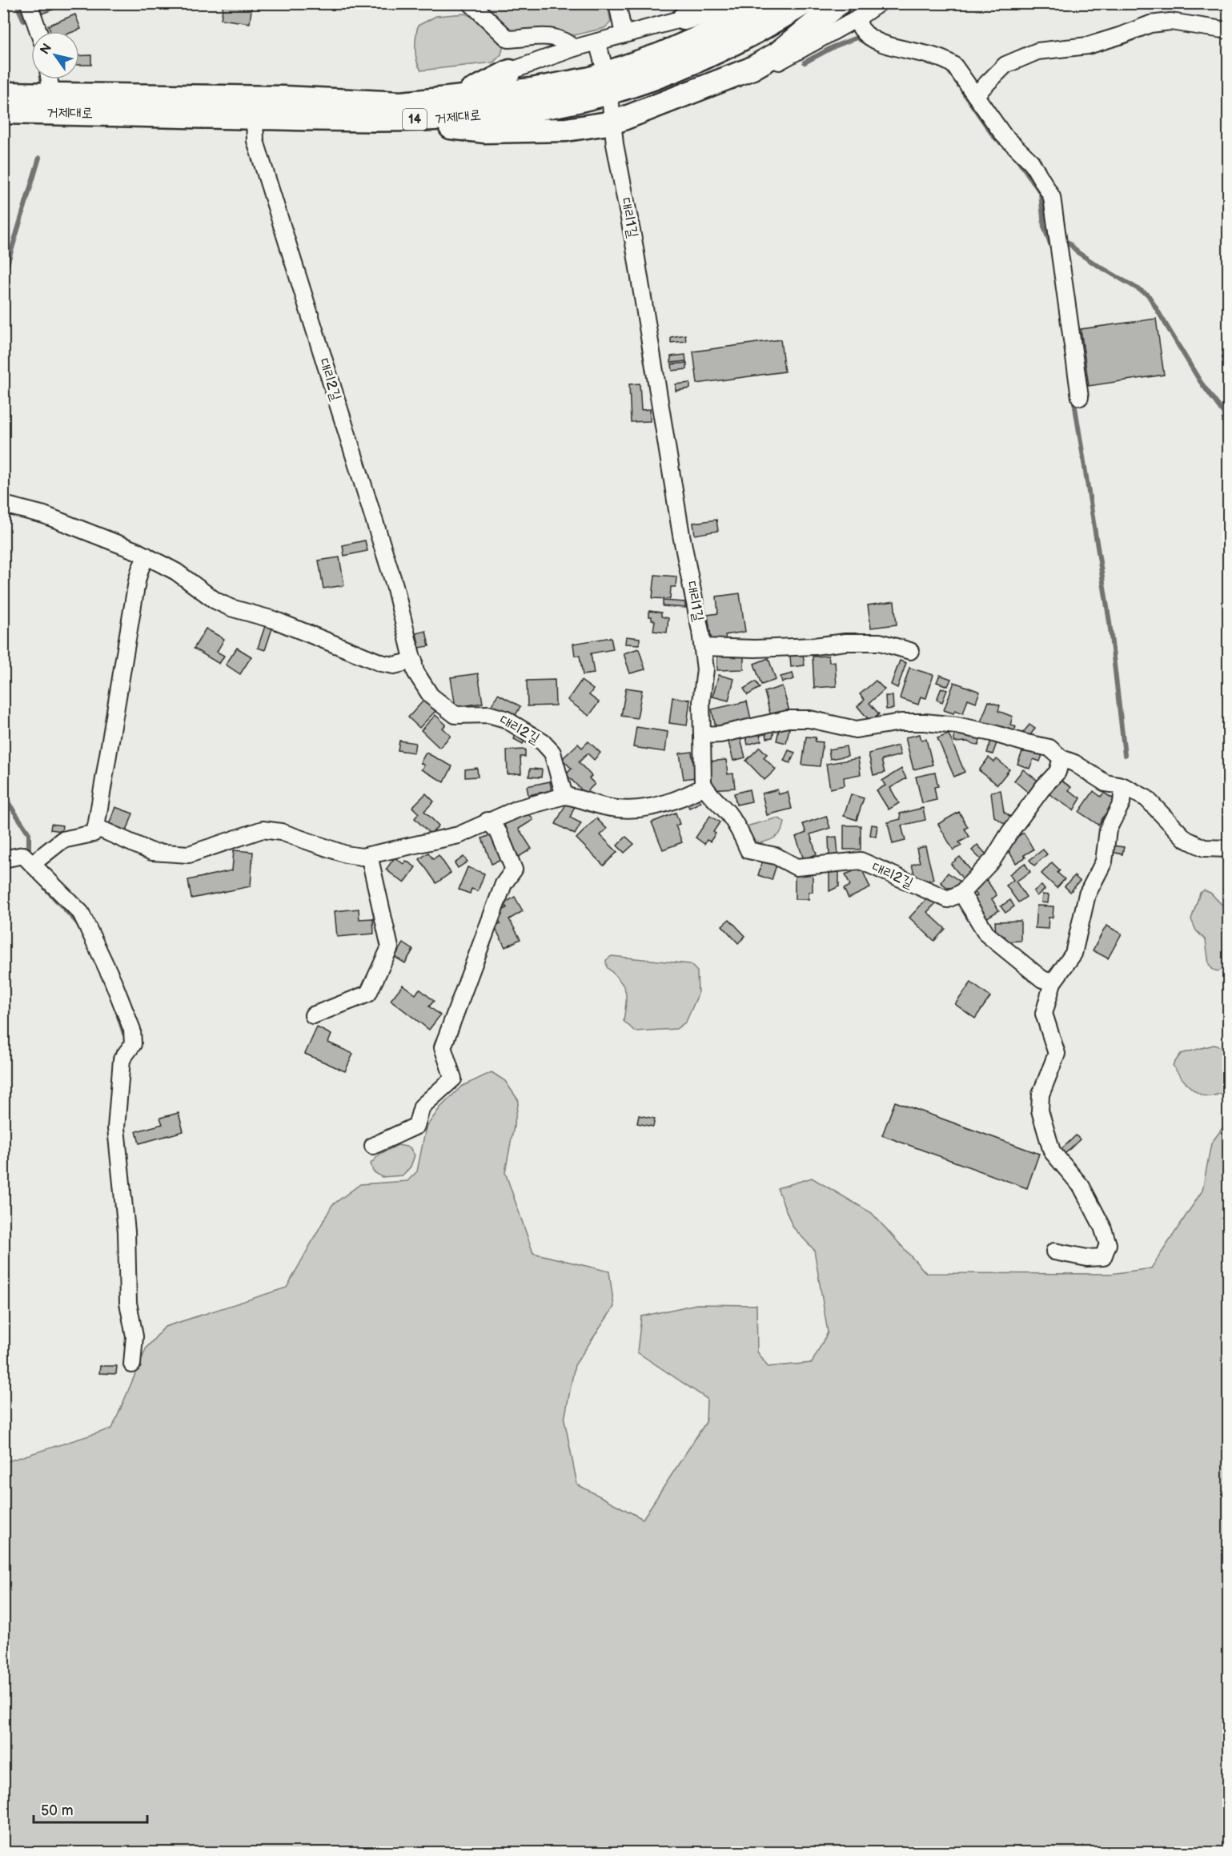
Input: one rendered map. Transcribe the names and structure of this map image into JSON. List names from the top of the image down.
{
  "streets": {
    "highway": ["거제대로", "14"],
    "street": ["대리1길", "대리2길"]
  },
  "crossings": [
    ["거제대로", "대리2길"],
    ["대리1길", "대리2길"]
  ],
  "scale_bar": "50 m",
  "north": "top left"
}
